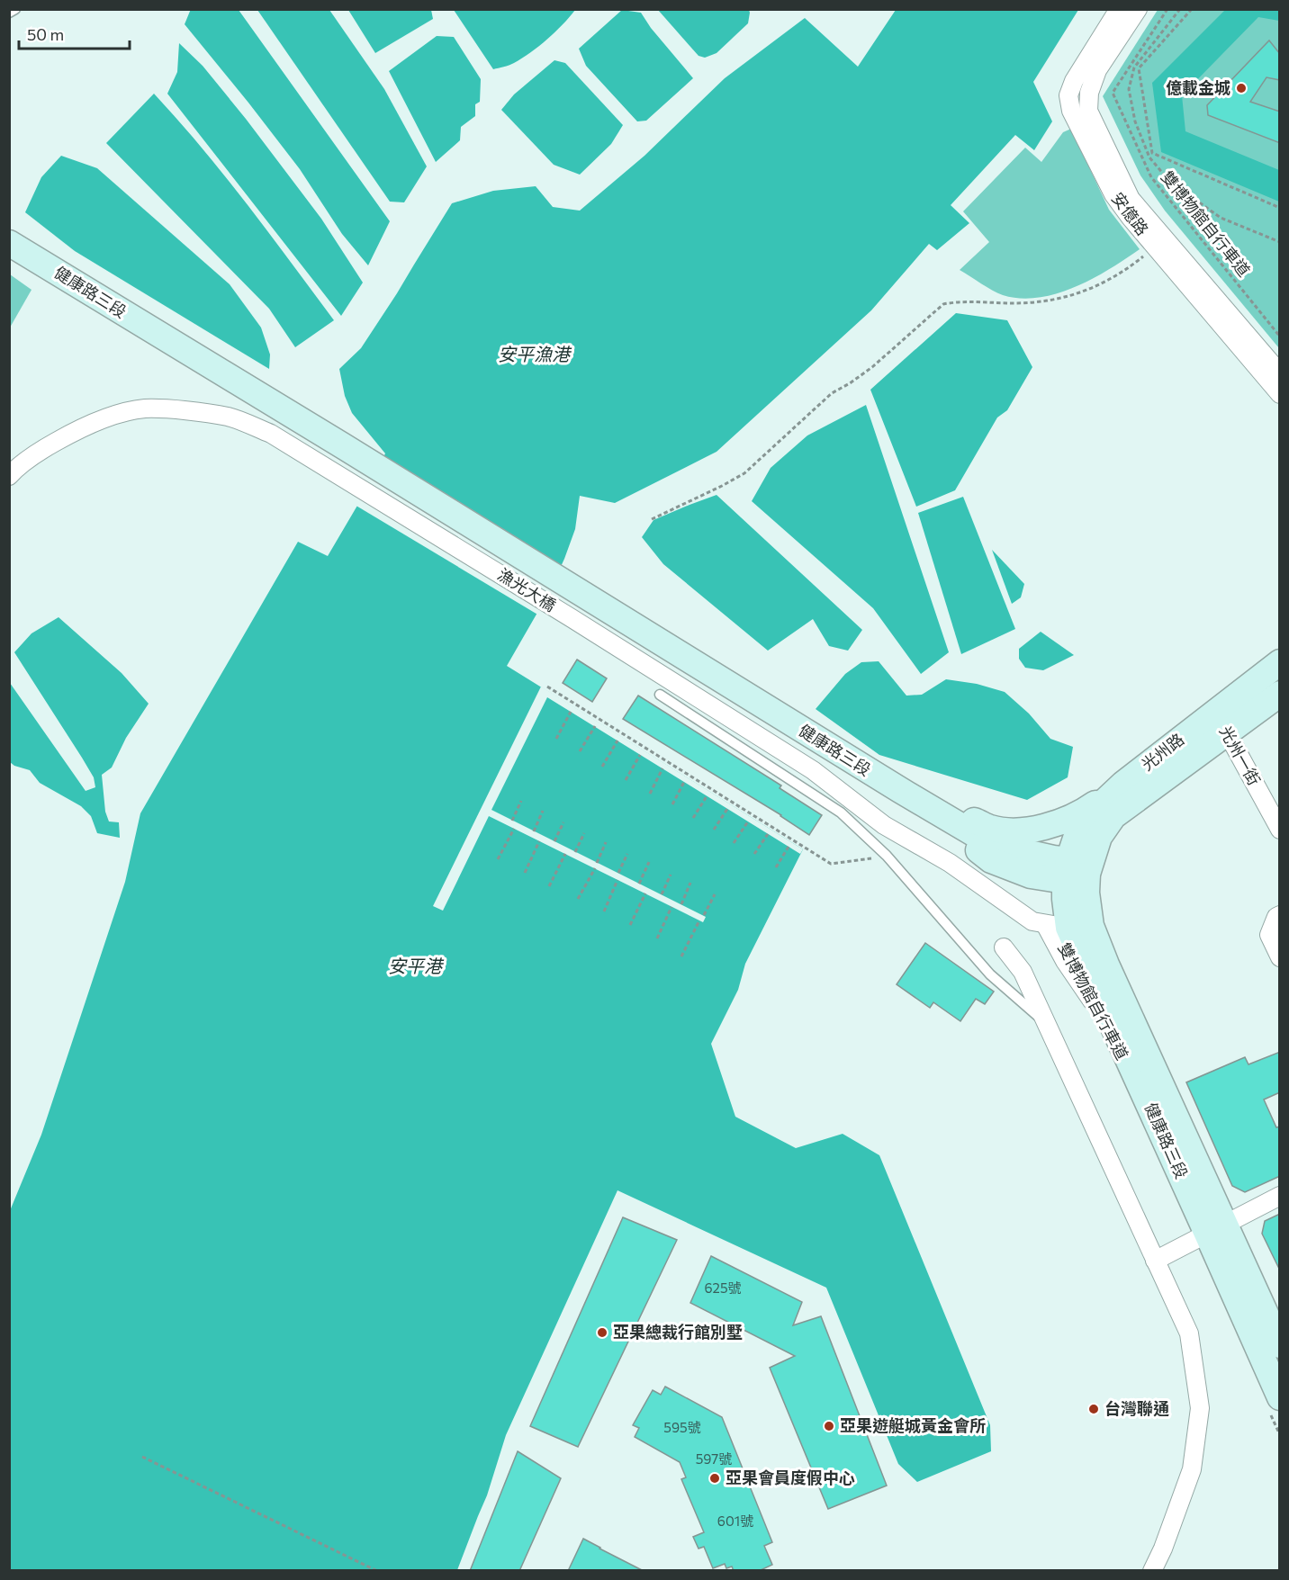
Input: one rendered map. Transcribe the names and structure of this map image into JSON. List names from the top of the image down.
{
  "streets": {
    "street": [
      "安億路",
      "健康路三段",
      "漁光大橋",
      "光州路",
      "光州一街"
    ],
    "path": ["雙博物館自行車道"]
  },
  "crossings": [
    ["健康路三段", "漁光大橋"],
    ["健康路三段", "光州路"],
    ["光州路", "光州一街"]
  ],
  "water": ["安平漁港", "安平港"],
  "places": [
    "億載金城",
    "亞果總裁行館別墅",
    "台灣聯通",
    "亞果遊艇城黃金會所",
    "亞果會員度假中心"
  ],
  "house_numbers": [
    "625號",
    "595號",
    "597號",
    "601號"
  ],
  "scale_bar": "50 m"
}
